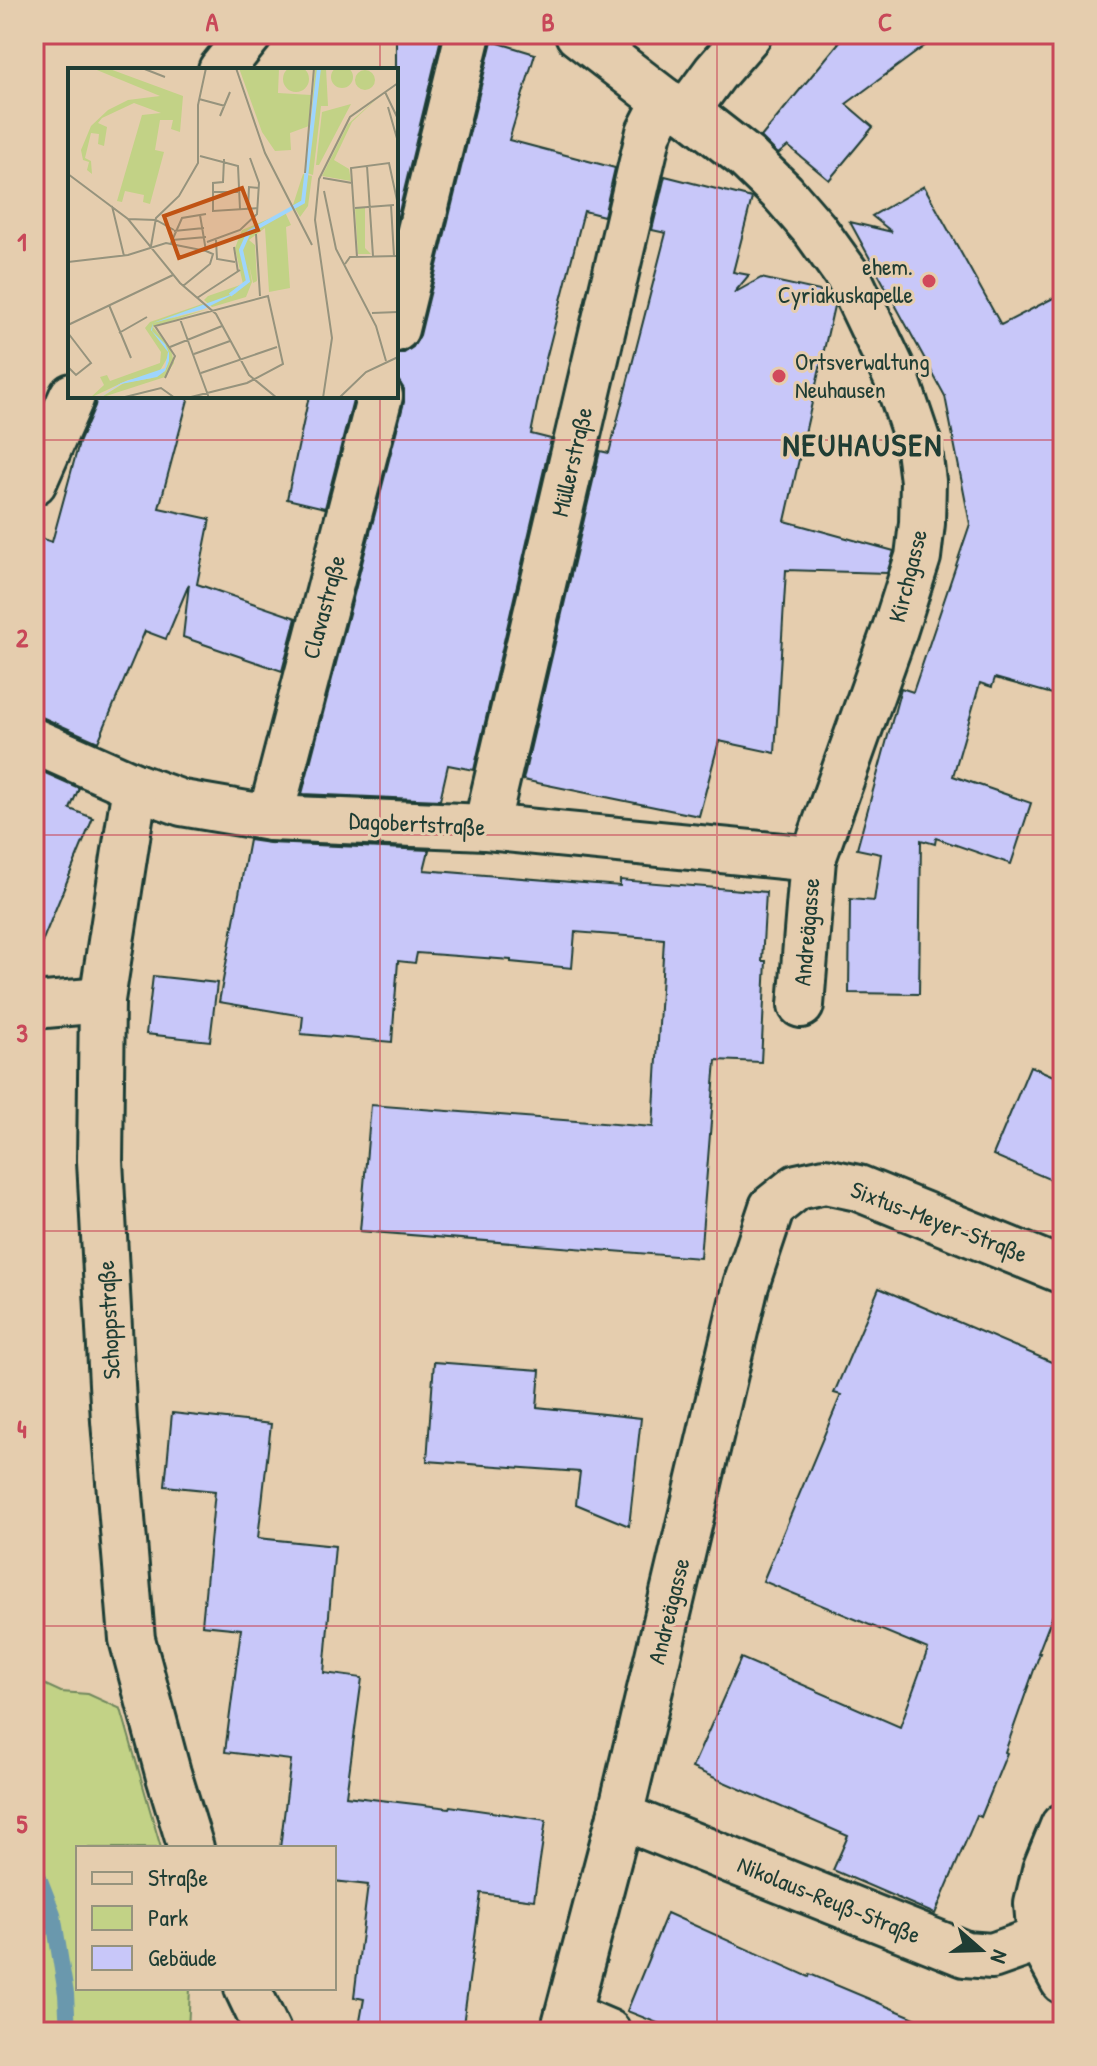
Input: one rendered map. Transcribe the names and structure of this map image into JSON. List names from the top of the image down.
{
  "streets": {
    "street": [
      "Müllerstraße",
      "Kirchgasse",
      "Clavastraße",
      "Dagobertstraße",
      "Andreägasse",
      "Sixtus-Meyer-Straße",
      "Schoppstraße",
      "Nikolaus-Reuß-Straße"
    ]
  },
  "crossings": [
    ["Müllerstraße", "Kirchgasse"],
    ["Müllerstraße", "Dagobertstraße"],
    ["Kirchgasse", "Dagobertstraße"],
    ["Kirchgasse", "Andreägasse"],
    ["Clavastraße", "Dagobertstraße"],
    ["Dagobertstraße", "Andreägasse"],
    ["Dagobertstraße", "Schoppstraße"],
    ["Andreägasse", "Sixtus-Meyer-Straße"],
    ["Andreägasse", "Nikolaus-Reuß-Straße"]
  ],
  "districts": ["NEUHAUSEN"],
  "places": ["ehem. Cyriakuskapelle", "Ortsverwaltung Neuhausen"],
  "legend": ["Straße", "Park", "Gebäude"],
  "north": "right",
  "grid": {
    "columns": ["A", "B", "C"],
    "rows": [
      "1",
      "2",
      "3",
      "4",
      "5"
    ]
  }
}
